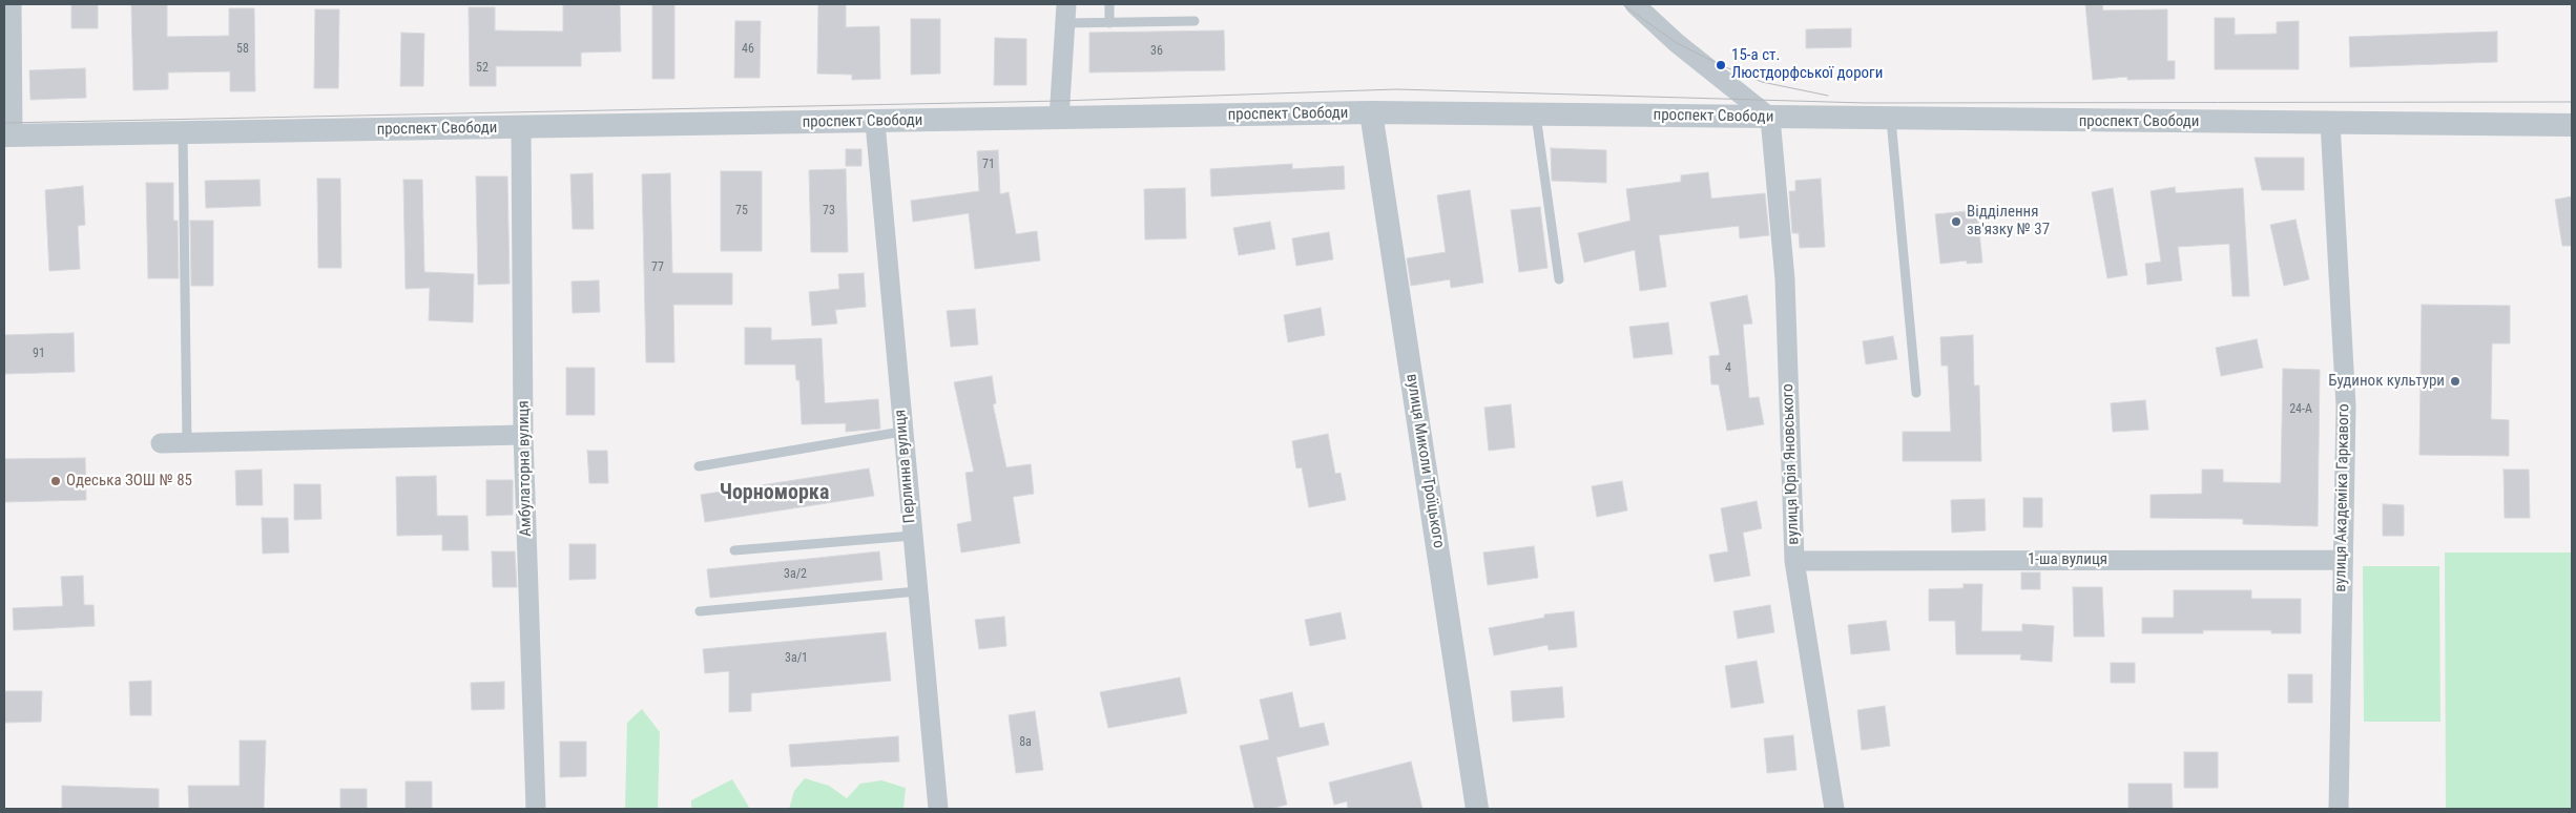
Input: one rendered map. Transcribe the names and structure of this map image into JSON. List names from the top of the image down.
{
  "streets": {
    "street": [
      "проспект Свободи",
      "вулиця Миколи Троїцького",
      "вулиця Юрія Яновського",
      "Перлинна вулиця",
      "Амбулаторна вулиця",
      "вулиця Академіка Гаркавого",
      "1-ша вулиця"
    ]
  },
  "crossings": [
    ["проспект Свободи", "вулиця Миколи Троїцького"],
    ["проспект Свободи", "вулиця Юрія Яновського"],
    ["проспект Свободи", "Перлинна вулиця"],
    ["проспект Свободи", "Амбулаторна вулиця"],
    ["проспект Свободи", "вулиця Академіка Гаркавого"],
    ["вулиця Юрія Яновського", "1-ша вулиця"],
    ["вулиця Академіка Гаркавого", "1-ша вулиця"]
  ],
  "districts": ["Чорноморка"],
  "places": [
    "15-а ст. Люстдорфської дороги",
    "Відділення зв'язку № 37",
    "Будинок культури",
    "Одеська ЗОШ № 85"
  ],
  "house_numbers": [
    "58",
    "46",
    "36",
    "52",
    "71",
    "75",
    "73",
    "77",
    "91",
    "4",
    "24-А",
    "3а/2",
    "3а/1",
    "8а"
  ]
}
